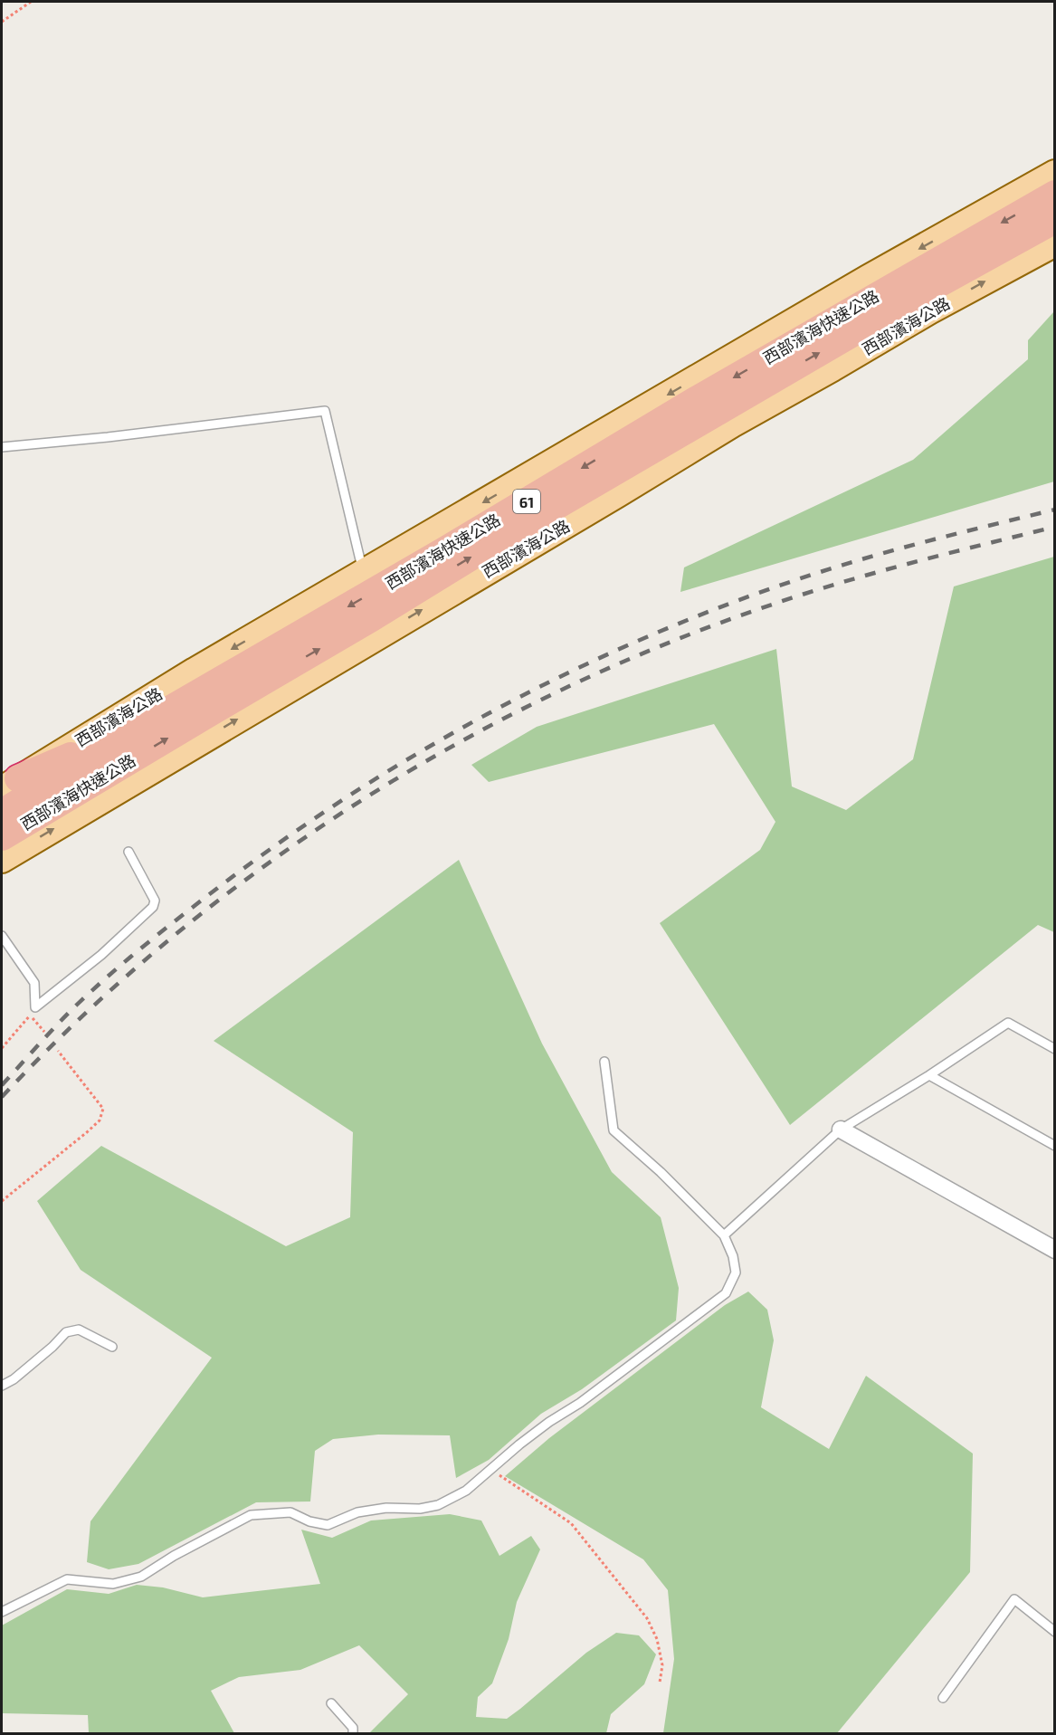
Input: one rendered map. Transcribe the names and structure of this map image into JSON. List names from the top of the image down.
{
  "streets": {
    "highway": ["西部濱海快速公路", "61"],
    "main road": ["西部濱海公路"]
  }
}
